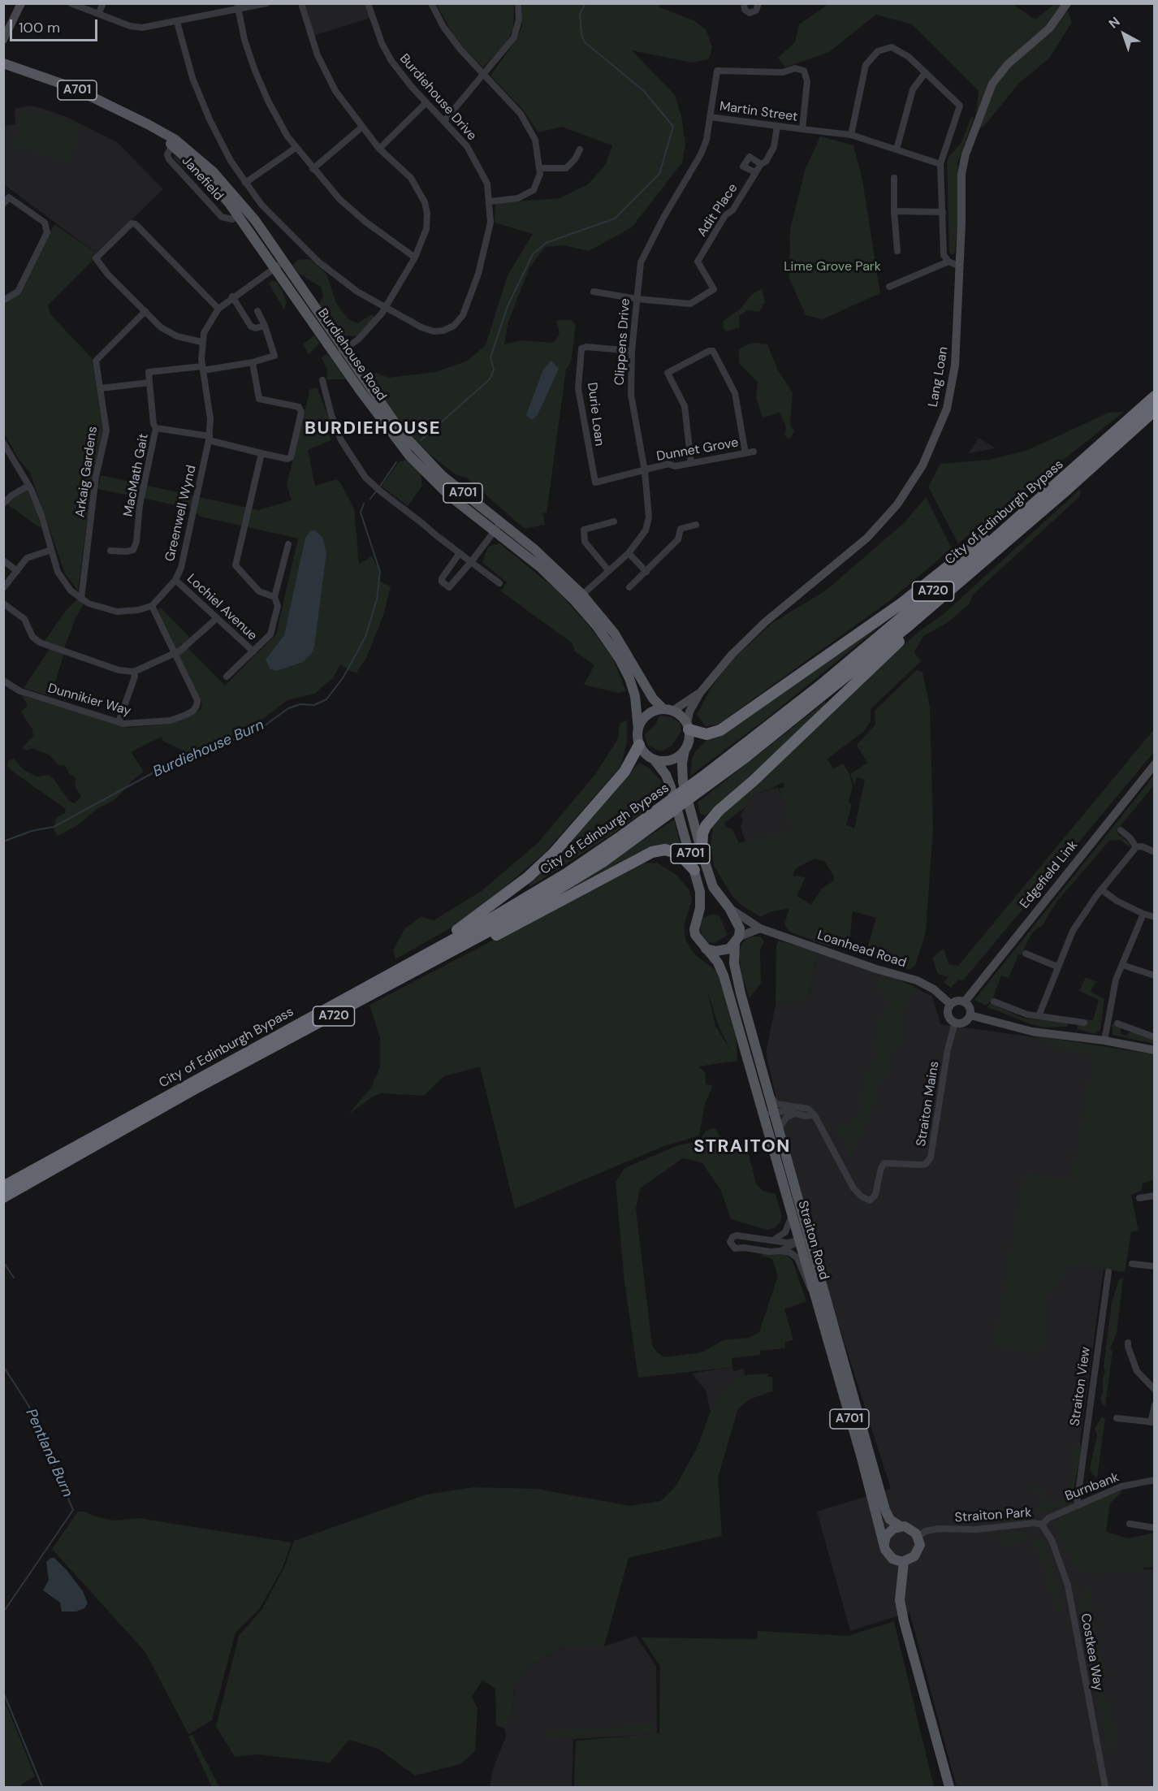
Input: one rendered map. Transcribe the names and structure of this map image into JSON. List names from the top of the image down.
{
  "streets": {
    "highway": ["City of Edinburgh Bypass", "A720"],
    "main road": ["A701", "Burdiehouse Road", "Straiton Road"],
    "street": [
      "Burdiehouse Drive",
      "Martin Street",
      "Janefield",
      "Adit Place",
      "Clippens Drive",
      "Lang Loan",
      "Durie Loan",
      "Dunnet Grove",
      "Arkaig Gardens",
      "MacMath Gait",
      "Greenwell Wynd",
      "Lochiel Avenue",
      "Dunnikier Way",
      "Edgefield Link",
      "Loanhead Road",
      "Straiton Mains",
      "Straiton View",
      "Burnbank",
      "Straiton Park",
      "Costkea Way"
    ]
  },
  "crossings": [
    ["A701", "Burdiehouse Road"],
    ["A701", "Lang Loan"],
    ["A701", "Straiton Road"],
    ["A701", "Straiton Park"],
    ["Martin Street", "Adit Place"],
    ["Martin Street", "Clippens Drive"],
    ["Janefield", "Burdiehouse Road"],
    ["Adit Place", "Clippens Drive"],
    ["Clippens Drive", "Burdiehouse Road"],
    ["Clippens Drive", "Durie Loan"],
    ["Clippens Drive", "Dunnet Grove"],
    ["Burdiehouse Road", "Lang Loan"],
    ["Burdiehouse Road", "Greenwell Wynd"],
    ["Burdiehouse Road", "Straiton Road"],
    ["Lang Loan", "Straiton Road"],
    ["Durie Loan", "Dunnet Grove"],
    ["Greenwell Wynd", "Lochiel Avenue"],
    ["Edgefield Link", "Loanhead Road"],
    ["Edgefield Link", "Straiton Mains"],
    ["Loanhead Road", "Straiton Mains"],
    ["Loanhead Road", "Straiton Road"],
    ["Straiton Road", "Straiton Park"],
    ["Straiton View", "Burnbank"],
    ["Burnbank", "Straiton Park"],
    ["Burnbank", "Costkea Way"],
    ["Straiton Park", "Costkea Way"]
  ],
  "districts": ["BURDIEHOUSE", "STRAITON"],
  "water": ["Burdiehouse Burn", "Pentland Burn"],
  "parks": ["Lime Grove Park"],
  "scale_bar": "100 m",
  "north": "top left"
}
